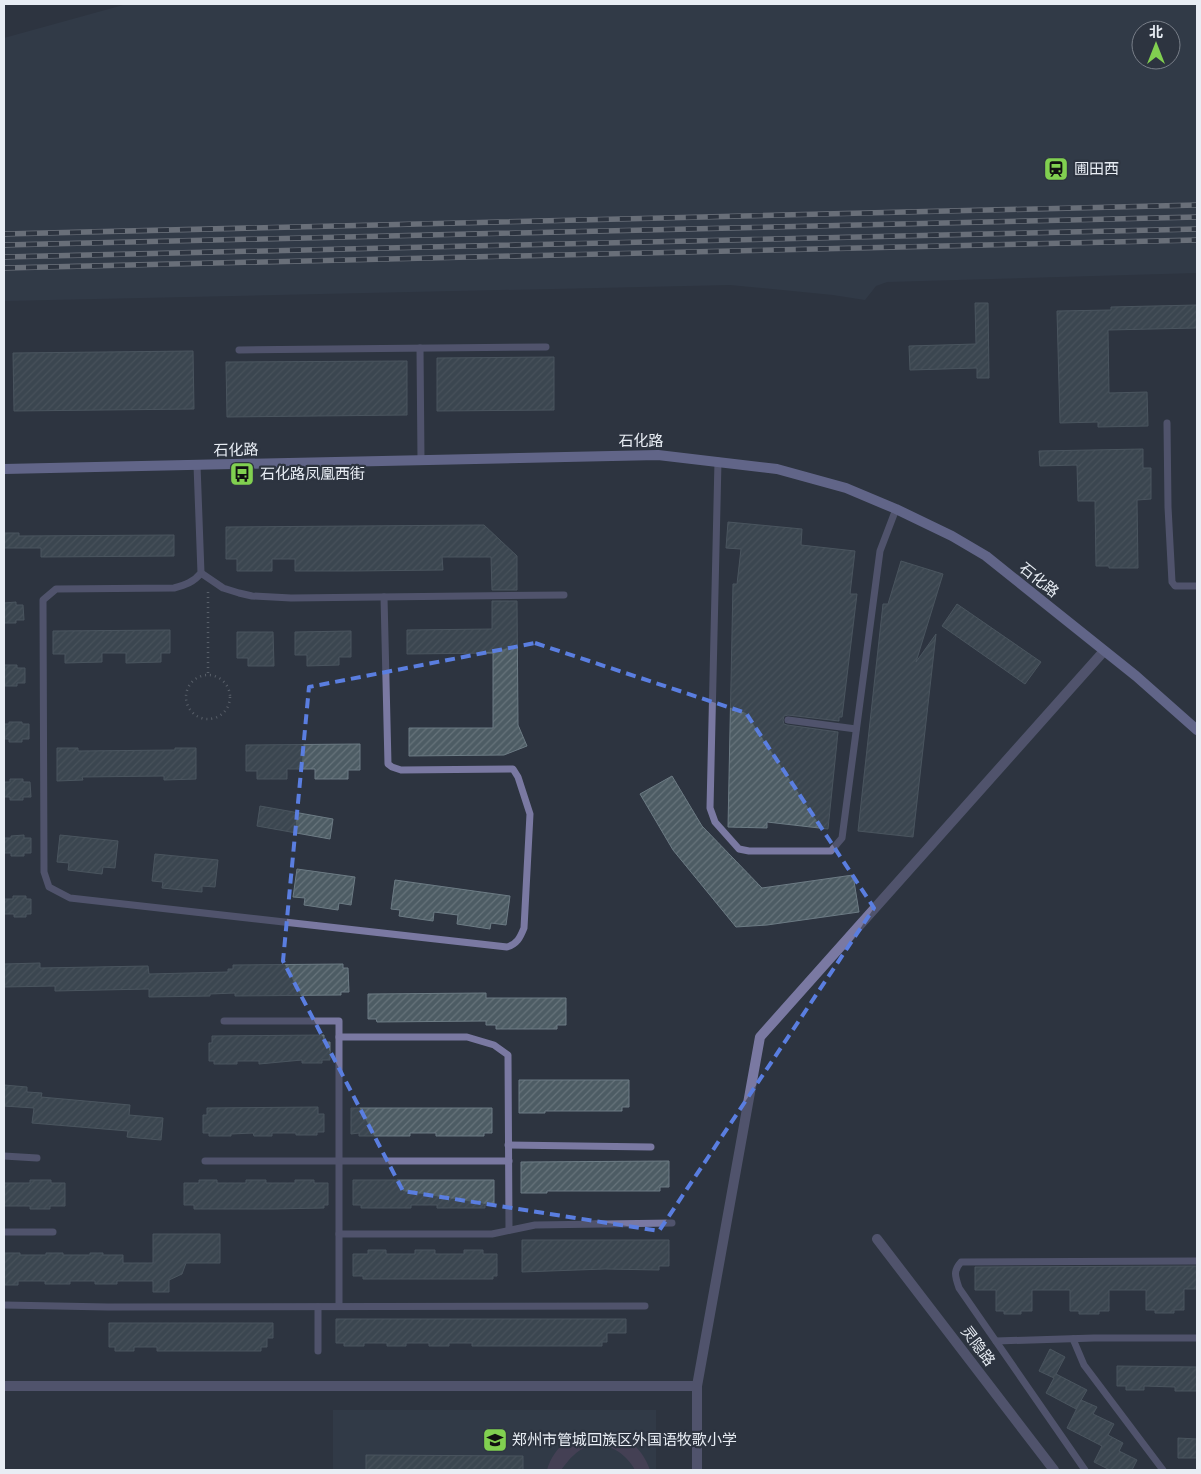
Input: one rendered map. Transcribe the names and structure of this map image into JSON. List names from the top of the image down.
{
  "streets": {
    "street": ["石化路", "灵隐路"]
  },
  "places": {
    "station": ["圃田西"],
    "bus stop": ["石化路凤凰西街"],
    "school or university": ["郑州市管城回族区外国语牧歌小学"]
  },
  "north": "top"
}
